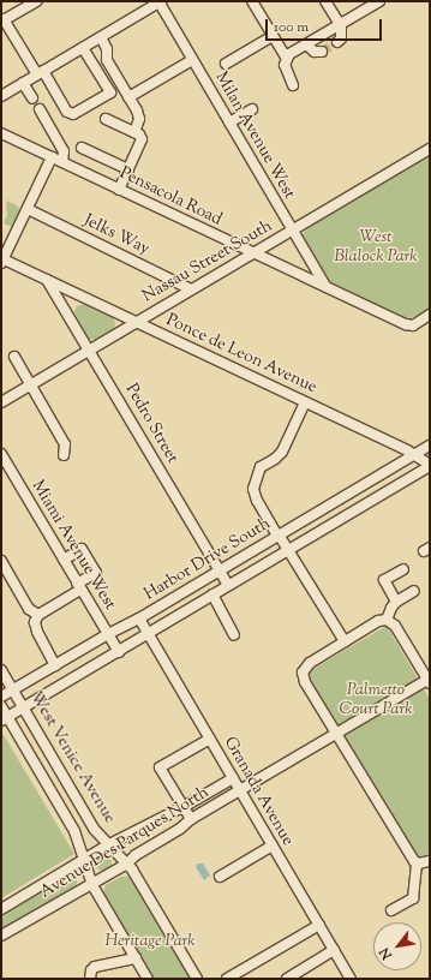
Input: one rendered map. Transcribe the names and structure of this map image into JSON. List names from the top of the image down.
{
  "streets": {
    "street": [
      "Milan Avenue West",
      "Pensacola Road",
      "Jelks Way",
      "Nassau Street South",
      "Ponce de Leon Avenue",
      "Pedro Street",
      "Miami Avenue West",
      "Harbor Drive South",
      "West Venice Avenue",
      "Granada Avenue",
      "Avenue Des Parques North"
    ]
  },
  "crossings": [
    ["Milan Avenue West", "Pensacola Road"],
    ["Milan Avenue West", "Nassau Street South"],
    ["Pensacola Road", "Nassau Street South"],
    ["Jelks Way", "Nassau Street South"],
    ["Nassau Street South", "Ponce de Leon Avenue"],
    ["Nassau Street South", "Pedro Street"],
    ["Ponce de Leon Avenue", "Pedro Street"],
    ["Ponce de Leon Avenue", "Harbor Drive South"],
    ["Pedro Street", "Harbor Drive South"],
    ["Miami Avenue West", "Harbor Drive South"],
    ["Harbor Drive South", "West Venice Avenue"],
    ["Harbor Drive South", "Granada Avenue"],
    ["West Venice Avenue", "Avenue Des Parques North"],
    ["Granada Avenue", "Avenue Des Parques North"]
  ],
  "parks": ["West Blalock Park", "Palmetto Court Park", "Heritage Park"],
  "scale_bar": "100 m",
  "north": "bottom left"
}
